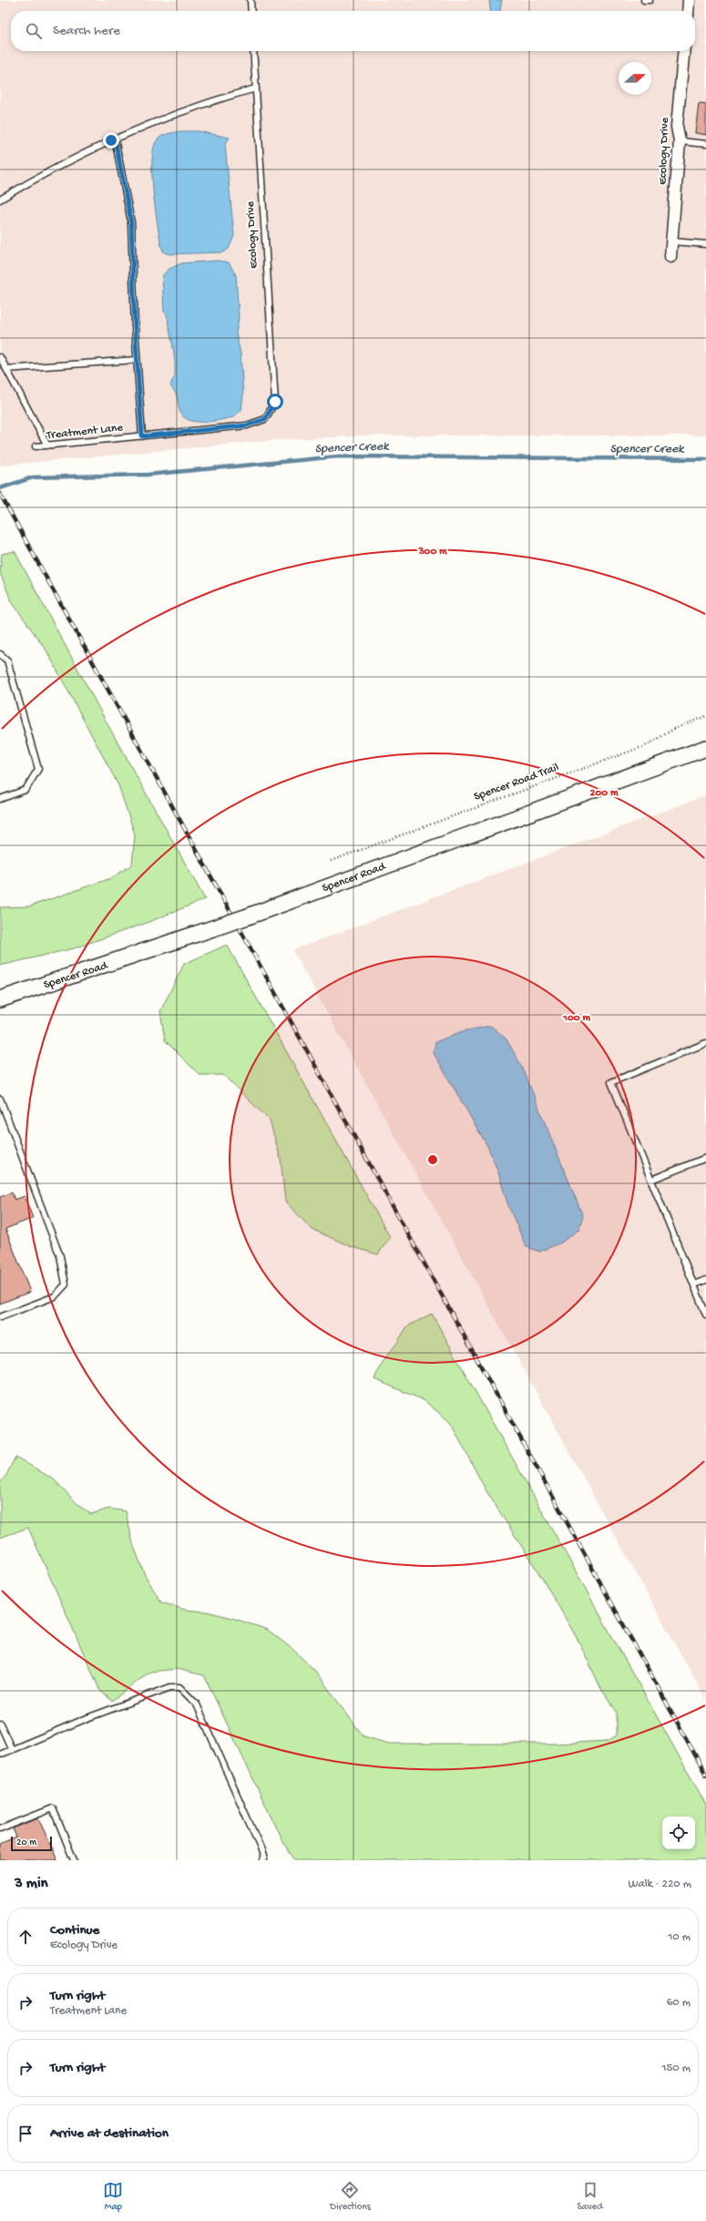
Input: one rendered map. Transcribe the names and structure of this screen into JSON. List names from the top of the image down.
{
  "streets": {
    "main road": ["Spencer Road"],
    "street": ["Ecology Drive"],
    "lane": ["Treatment Lane"],
    "path": ["Spencer Road Trail"]
  },
  "crossings": [
    ["Ecology Drive", "Treatment Lane"]
  ],
  "water": ["Spencer Creek"],
  "scale_bar": "20 m",
  "north": "right",
  "page": {
    "search": "Search here",
    "scale": "20 m",
    "heading": ["3 min", "Walk · 220 m"],
    "list": [
      ["Continue", "Ecology Drive", "10 m"],
      ["Turn right", "Treatment Lane", "60 m"],
      ["Turn right", "150 m"],
      "Arrive at destination"
    ],
    "nav": ["Map", "Directions", "Saved"]
  },
  "rings": ["300 m", "200 m", "100 m"]
}
